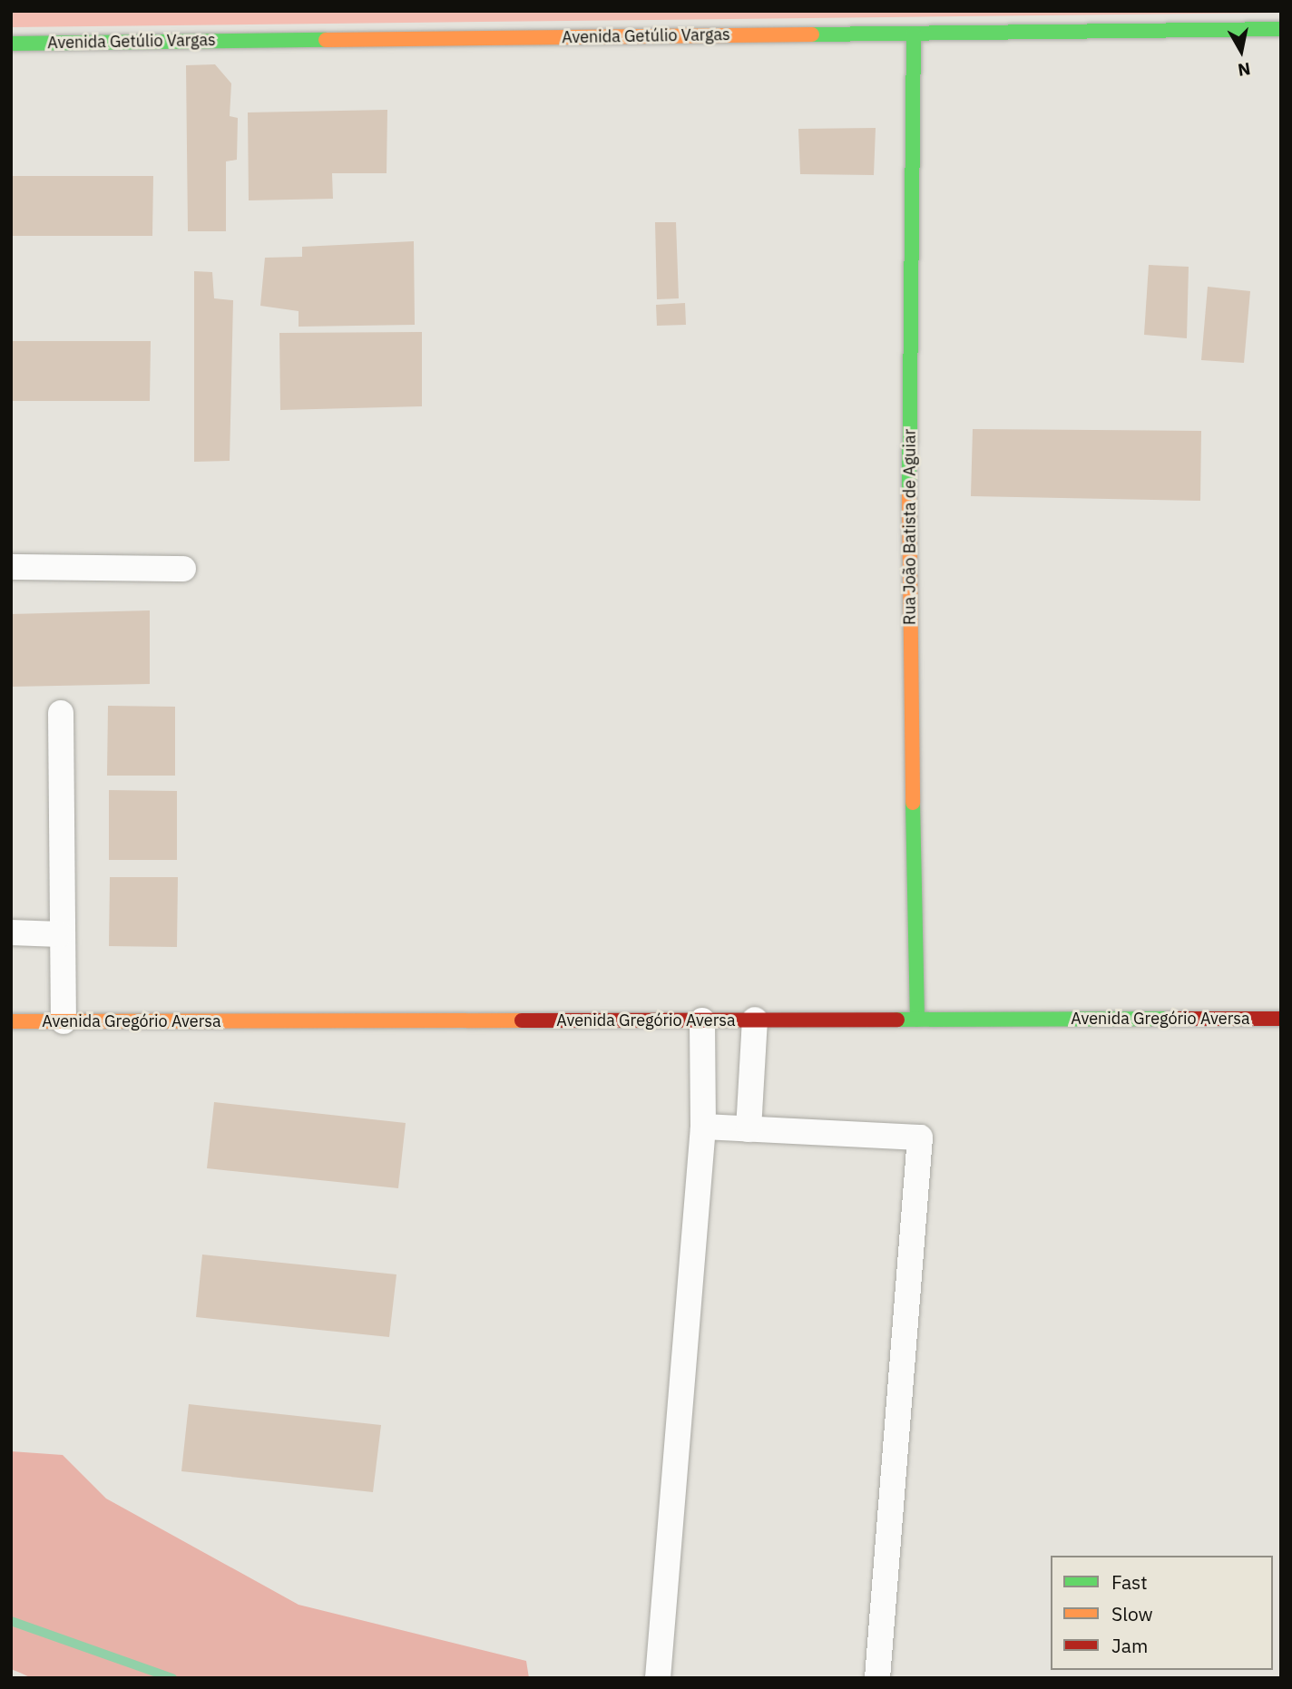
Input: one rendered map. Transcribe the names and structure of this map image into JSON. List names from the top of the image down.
{
  "streets": {
    "street": ["Avenida Getúlio Vargas", "Rua João Batista de Aguiar", "Avenida Gregório Aversa"]
  },
  "crossings": [
    ["Avenida Getúlio Vargas", "Rua João Batista de Aguiar"],
    ["Rua João Batista de Aguiar", "Avenida Gregório Aversa"]
  ],
  "legend": ["Fast", "Slow", "Jam"],
  "north": "bottom"
}
